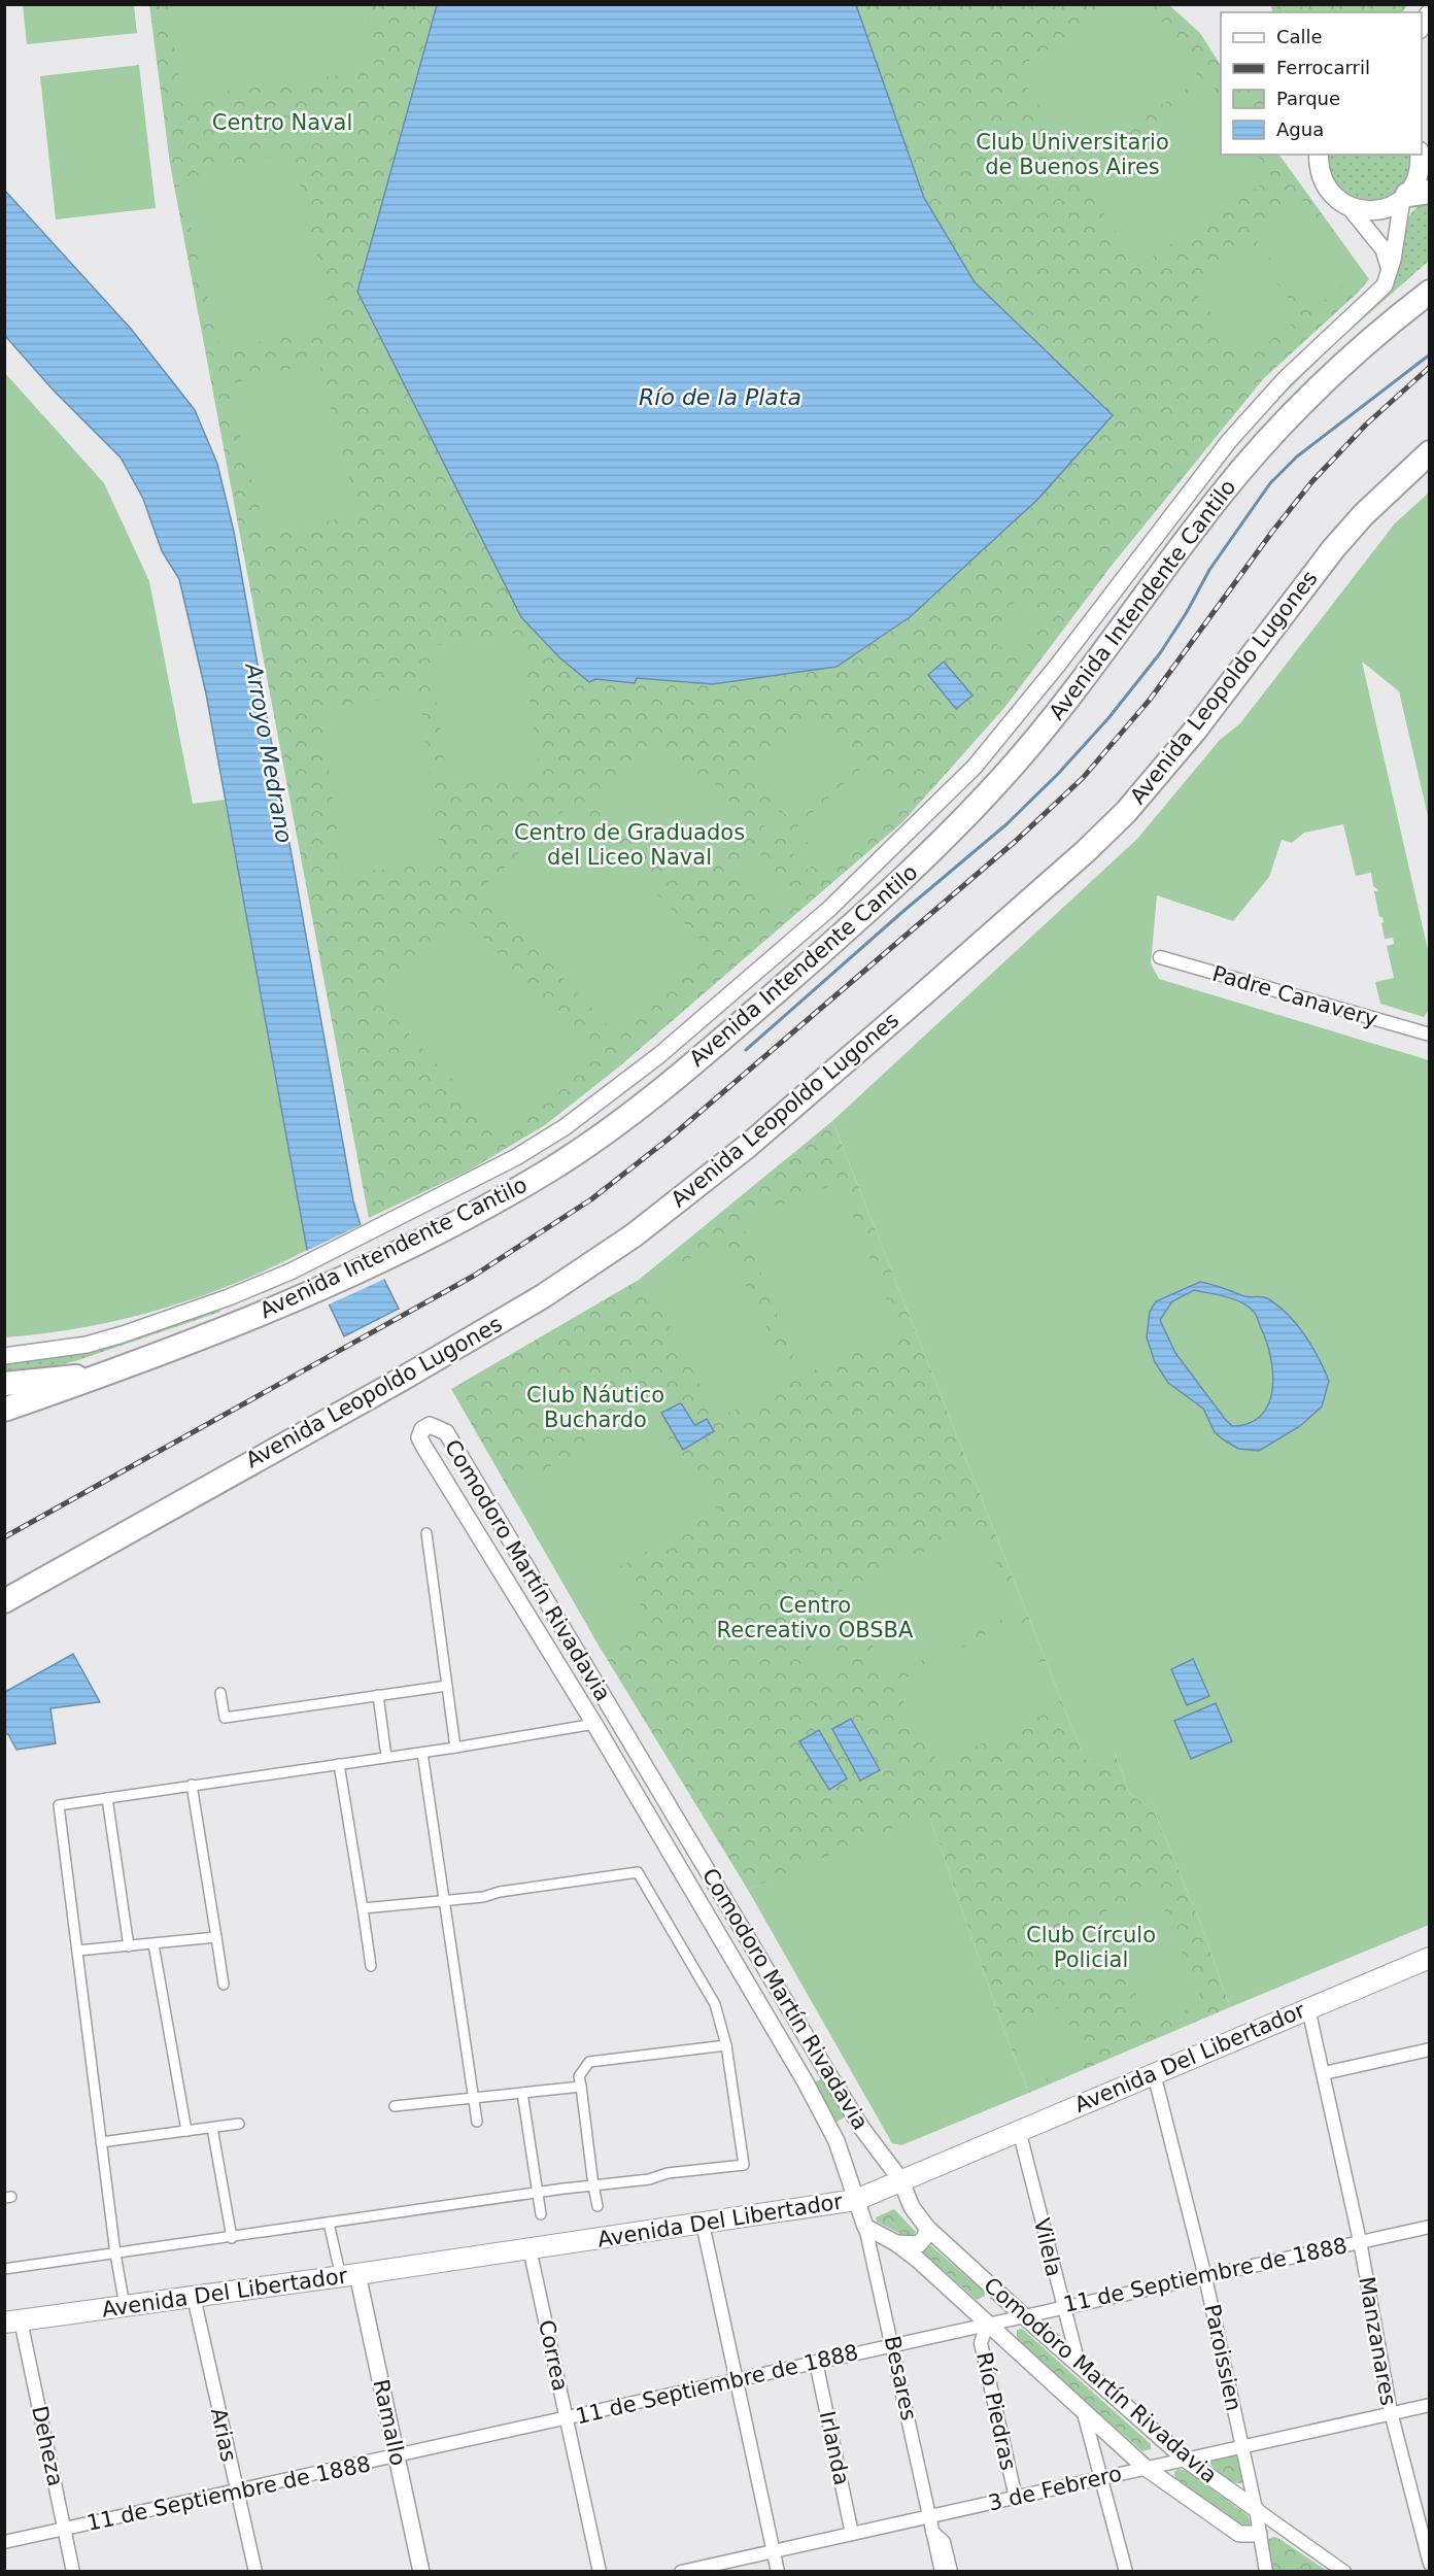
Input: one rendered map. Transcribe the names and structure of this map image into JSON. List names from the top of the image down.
{
  "streets": {
    "highway": ["Avenida Intendente Cantilo", "Avenida Leopoldo Lugones"],
    "main road": ["Avenida Del Libertador"],
    "street": [
      "Padre Canavery",
      "Comodoro Martín Rivadavia",
      "Vilela",
      "11 de Septiembre de 1888",
      "Manzanares",
      "Correa",
      "Paroissien",
      "Besares",
      "Río Piedras",
      "Ramallo",
      "Arias",
      "Deheza",
      "Irlanda",
      "3 de Febrero"
    ]
  },
  "crossings": [
    ["Comodoro Martín Rivadavia", "Avenida Del Libertador"],
    ["Comodoro Martín Rivadavia", "Vilela"],
    ["Comodoro Martín Rivadavia", "11 de Septiembre de 1888"],
    ["Comodoro Martín Rivadavia", "Paroissien"],
    ["Comodoro Martín Rivadavia", "Besares"],
    ["Comodoro Martín Rivadavia", "Río Piedras"],
    ["Comodoro Martín Rivadavia", "3 de Febrero"],
    ["Avenida Del Libertador", "Vilela"],
    ["Avenida Del Libertador", "Manzanares"],
    ["Avenida Del Libertador", "Correa"],
    ["Avenida Del Libertador", "Paroissien"],
    ["Avenida Del Libertador", "Ramallo"],
    ["Avenida Del Libertador", "Arias"],
    ["Avenida Del Libertador", "Deheza"],
    ["Vilela", "11 de Septiembre de 1888"],
    ["11 de Septiembre de 1888", "Manzanares"],
    ["11 de Septiembre de 1888", "Correa"],
    ["11 de Septiembre de 1888", "Paroissien"],
    ["11 de Septiembre de 1888", "Besares"],
    ["11 de Septiembre de 1888", "Río Piedras"],
    ["11 de Septiembre de 1888", "Ramallo"],
    ["11 de Septiembre de 1888", "Arias"],
    ["11 de Septiembre de 1888", "Deheza"],
    ["11 de Septiembre de 1888", "Irlanda"],
    ["Manzanares", "3 de Febrero"],
    ["Paroissien", "3 de Febrero"],
    ["Besares", "3 de Febrero"],
    ["Río Piedras", "3 de Febrero"],
    ["Irlanda", "3 de Febrero"]
  ],
  "water": ["Río de la Plata", "Arroyo Medrano"],
  "parks": [
    "Centro Naval",
    "Club Universitario de Buenos Aires",
    "Centro de Graduados del Liceo Naval",
    "Club Náutico Buchardo",
    "Centro Recreativo OBSBA",
    "Club Círculo Policial"
  ],
  "legend": [
    "Calle",
    "Ferrocarril",
    "Parque",
    "Agua"
  ]
}
